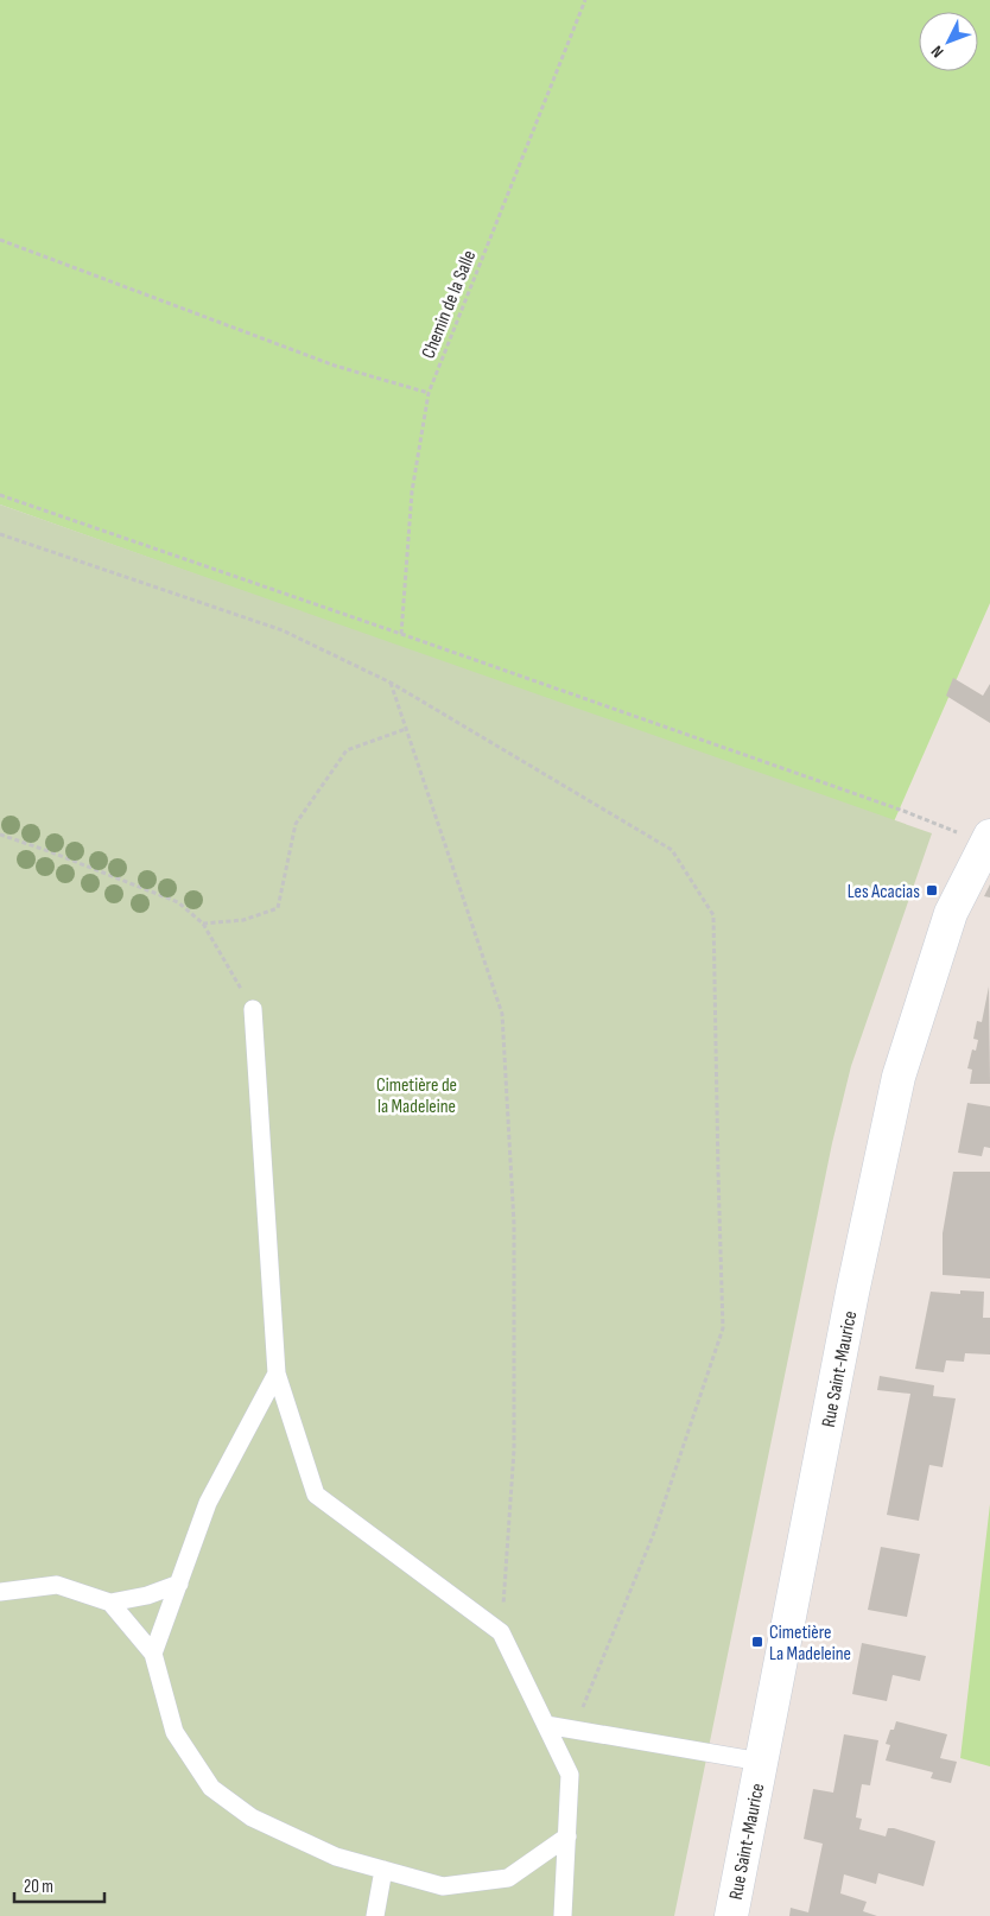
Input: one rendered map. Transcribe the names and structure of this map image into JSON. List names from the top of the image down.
{
  "streets": {
    "street": ["Rue Saint-Maurice"],
    "path": ["Chemin de la Salle"]
  },
  "parks": ["Cimetière de la Madeleine"],
  "places": {
    "transit": ["Les Acacias", "Cimetière La Madeleine"]
  },
  "scale_bar": "20 m",
  "north": "bottom left"
}
